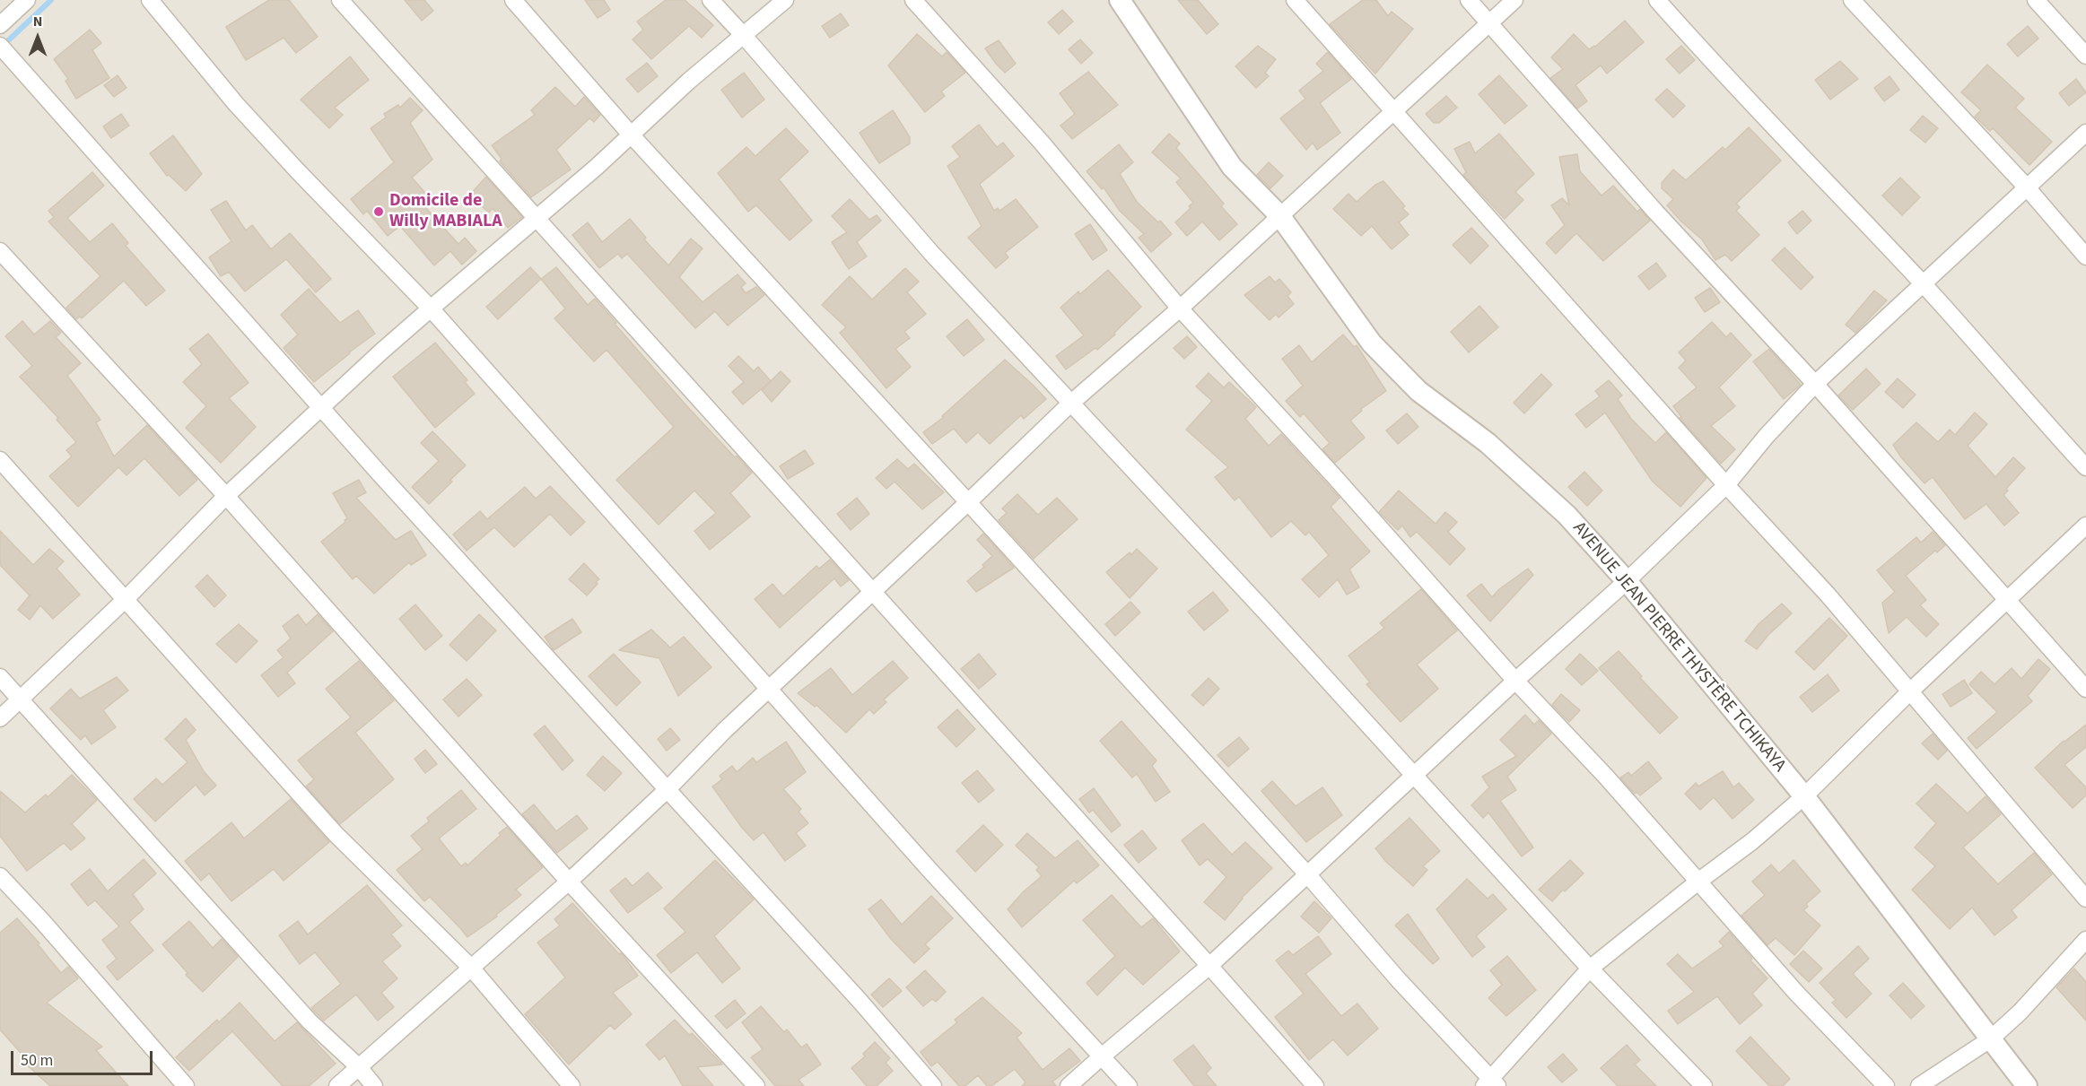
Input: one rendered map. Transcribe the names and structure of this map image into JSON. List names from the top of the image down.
{
  "streets": {
    "street": ["AVENUE JEAN PIERRE THYSTÈRE TCHIKAYA"]
  },
  "places": ["Domicile de Willy MABIALA"],
  "scale_bar": "50 m",
  "north": "top"
}
